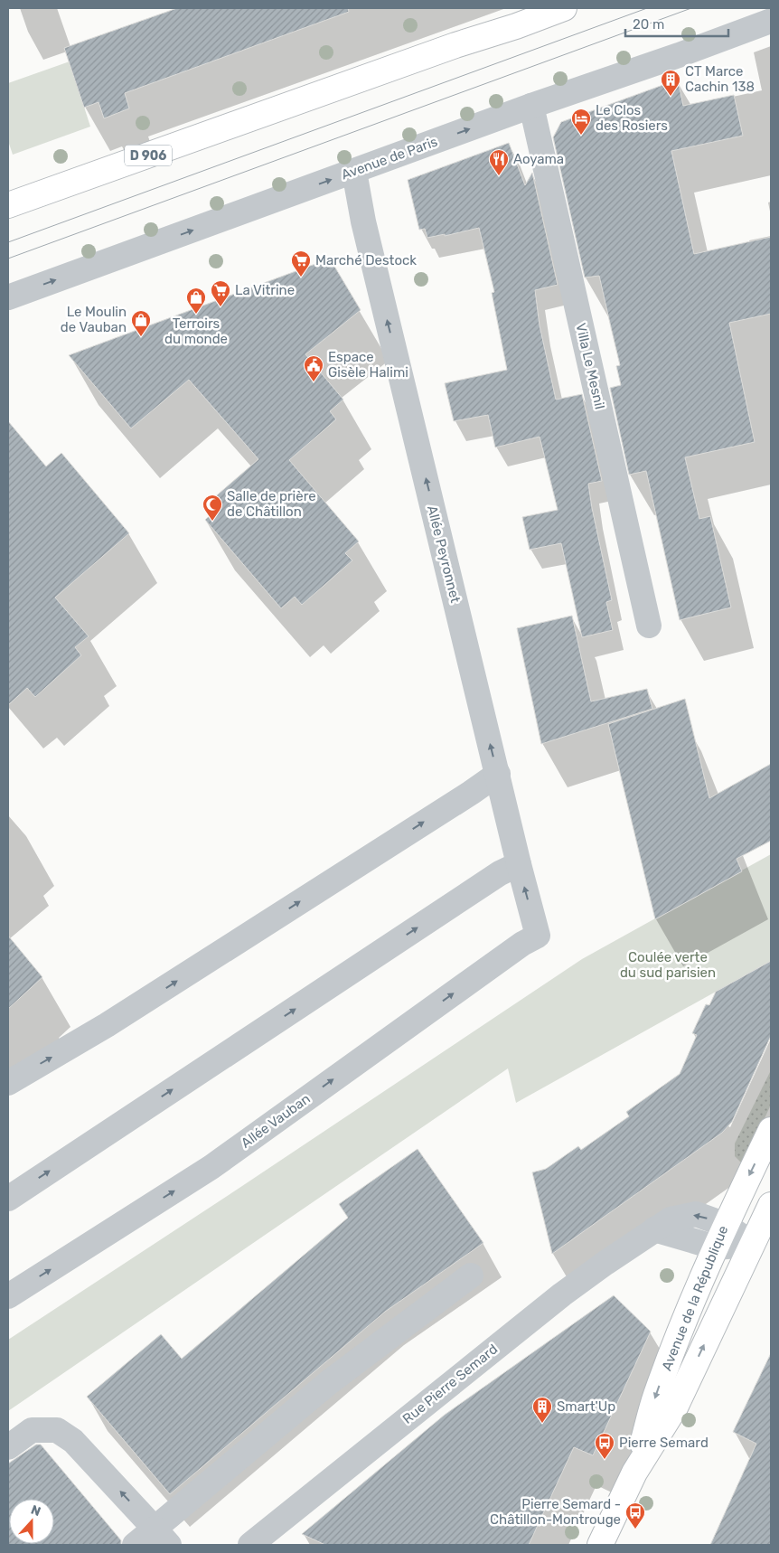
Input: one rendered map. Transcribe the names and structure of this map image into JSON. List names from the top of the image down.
{
  "streets": {
    "main road": ["D 906", "Avenue de la République"],
    "street": [
      "Avenue de Paris",
      "Villa Le Mesnil",
      "Allée Peyronnet",
      "Allée Vauban",
      "Rue Pierre Semard"
    ]
  },
  "crossings": [
    ["Avenue de Paris", "Villa Le Mesnil"],
    ["Avenue de Paris", "Allée Peyronnet"],
    ["Allée Peyronnet", "Allée Vauban"],
    ["Avenue de la République", "Rue Pierre Semard"]
  ],
  "one_way": ["Avenue de Paris", "Allée Peyronnet"],
  "parks": ["Coulée verte du sud parisien"],
  "places": {
    "building": ["CT Marce Cachin 138", "Smart'Up"],
    "hotel": ["Le Clos des Rosiers"],
    "restaurant": ["Aoyama"],
    "supermarket": ["Marché Destock", "La Vitrine"],
    "shop": ["Terroirs du monde", "Le Moulin de Vauban"],
    "public building": ["Espace Gisèle Halimi"],
    "mosque": ["Salle de prière de Châtillon"],
    "bus stop": ["Pierre Semard", "Pierre Semard - Châtillon-Montrouge"]
  },
  "scale_bar": "20 m",
  "north": "top"
}
